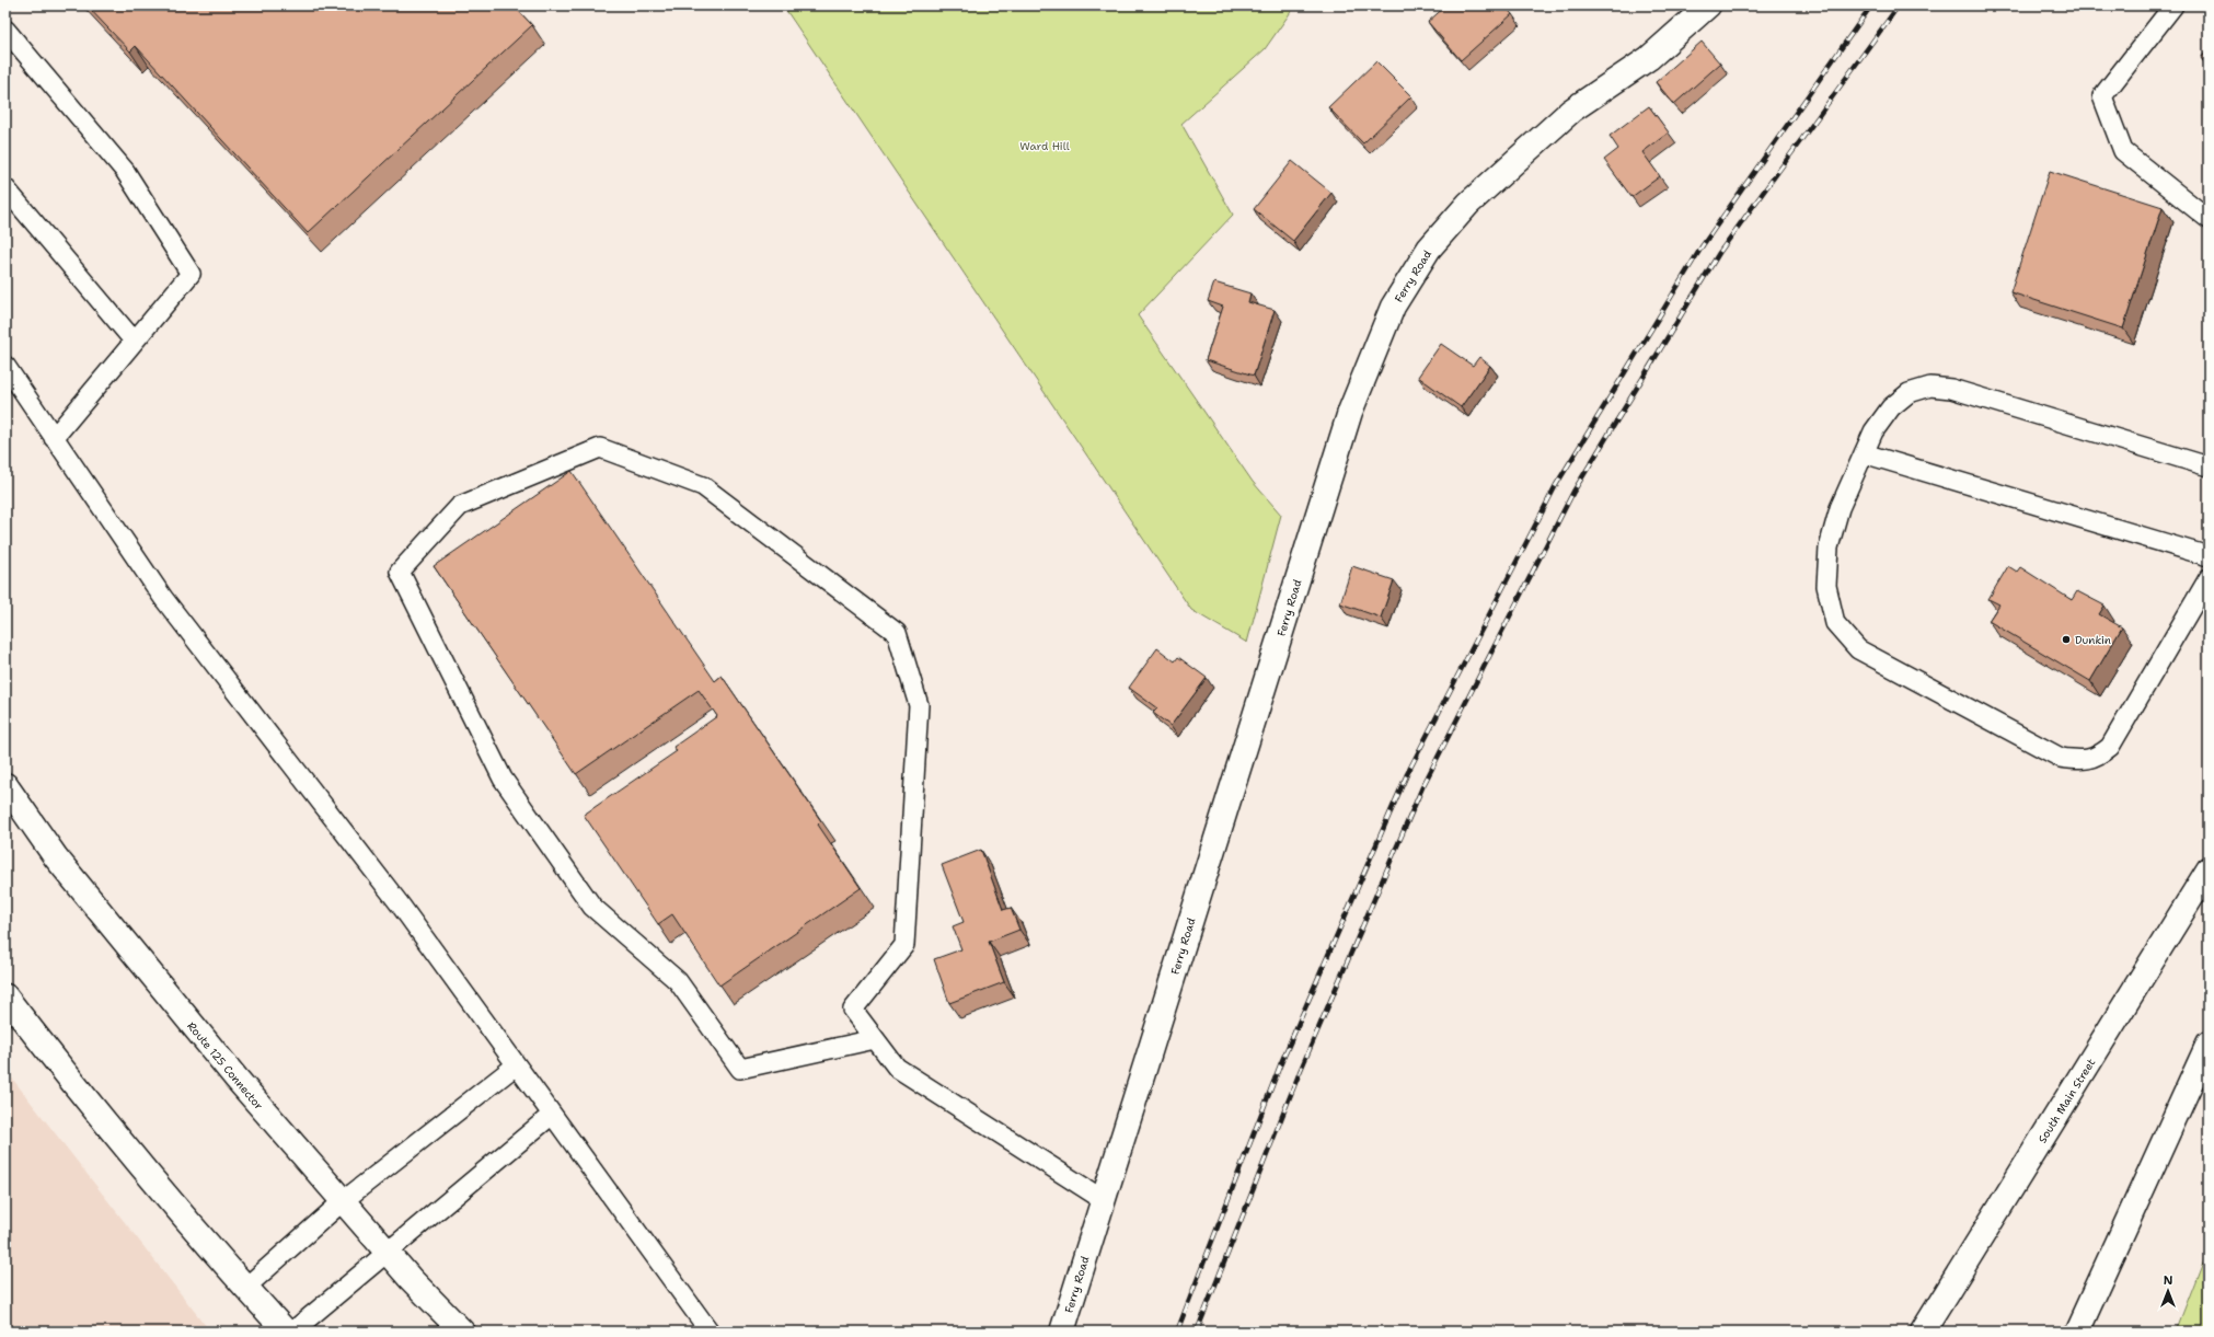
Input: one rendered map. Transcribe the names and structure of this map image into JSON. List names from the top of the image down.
{
  "streets": {
    "main road": ["Ferry Road", "Route 125 Connector", "South Main Street"]
  },
  "parks": ["Ward Hill"],
  "places": ["Dunkin"],
  "north": "top"
}
